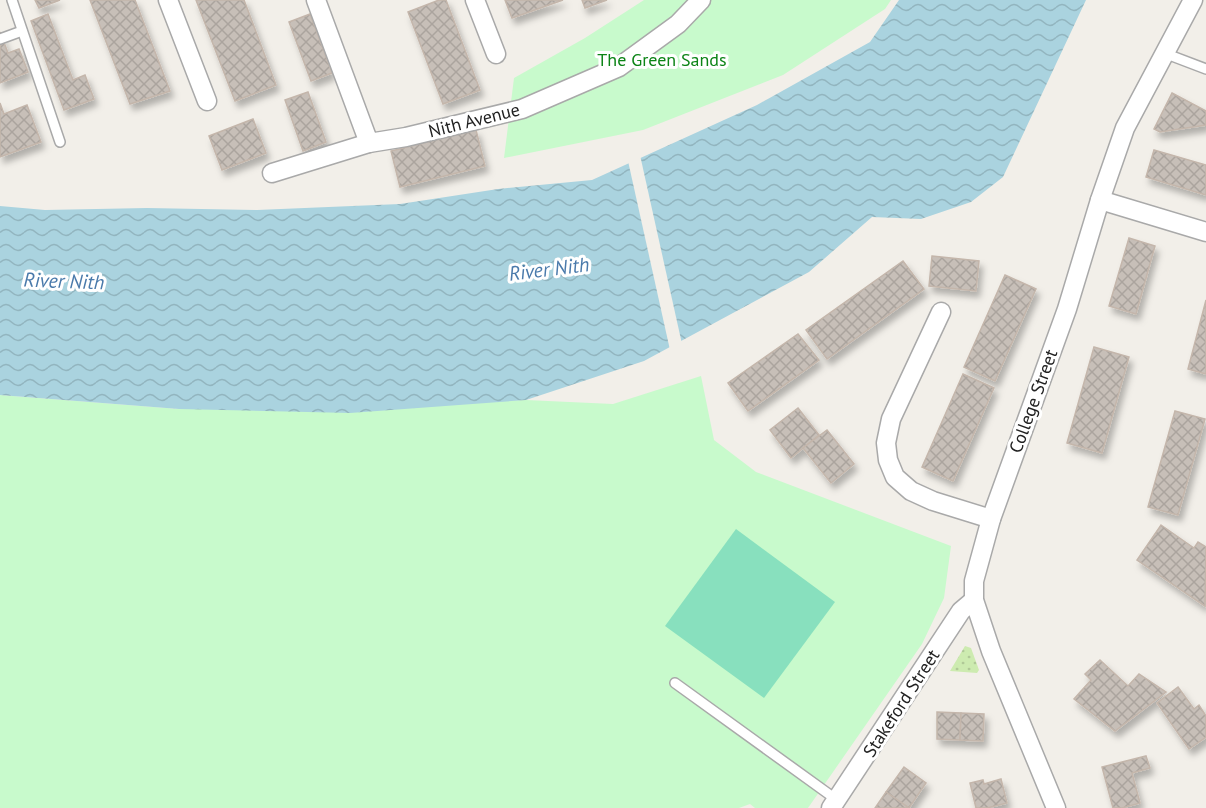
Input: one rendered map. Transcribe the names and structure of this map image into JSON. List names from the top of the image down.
{
  "streets": {
    "street": ["Nith Avenue", "College Street", "Stakeford Street"]
  },
  "crossings": [
    ["College Street", "Stakeford Street"]
  ],
  "water": ["River Nith"],
  "parks": ["The Green Sands"]
}
